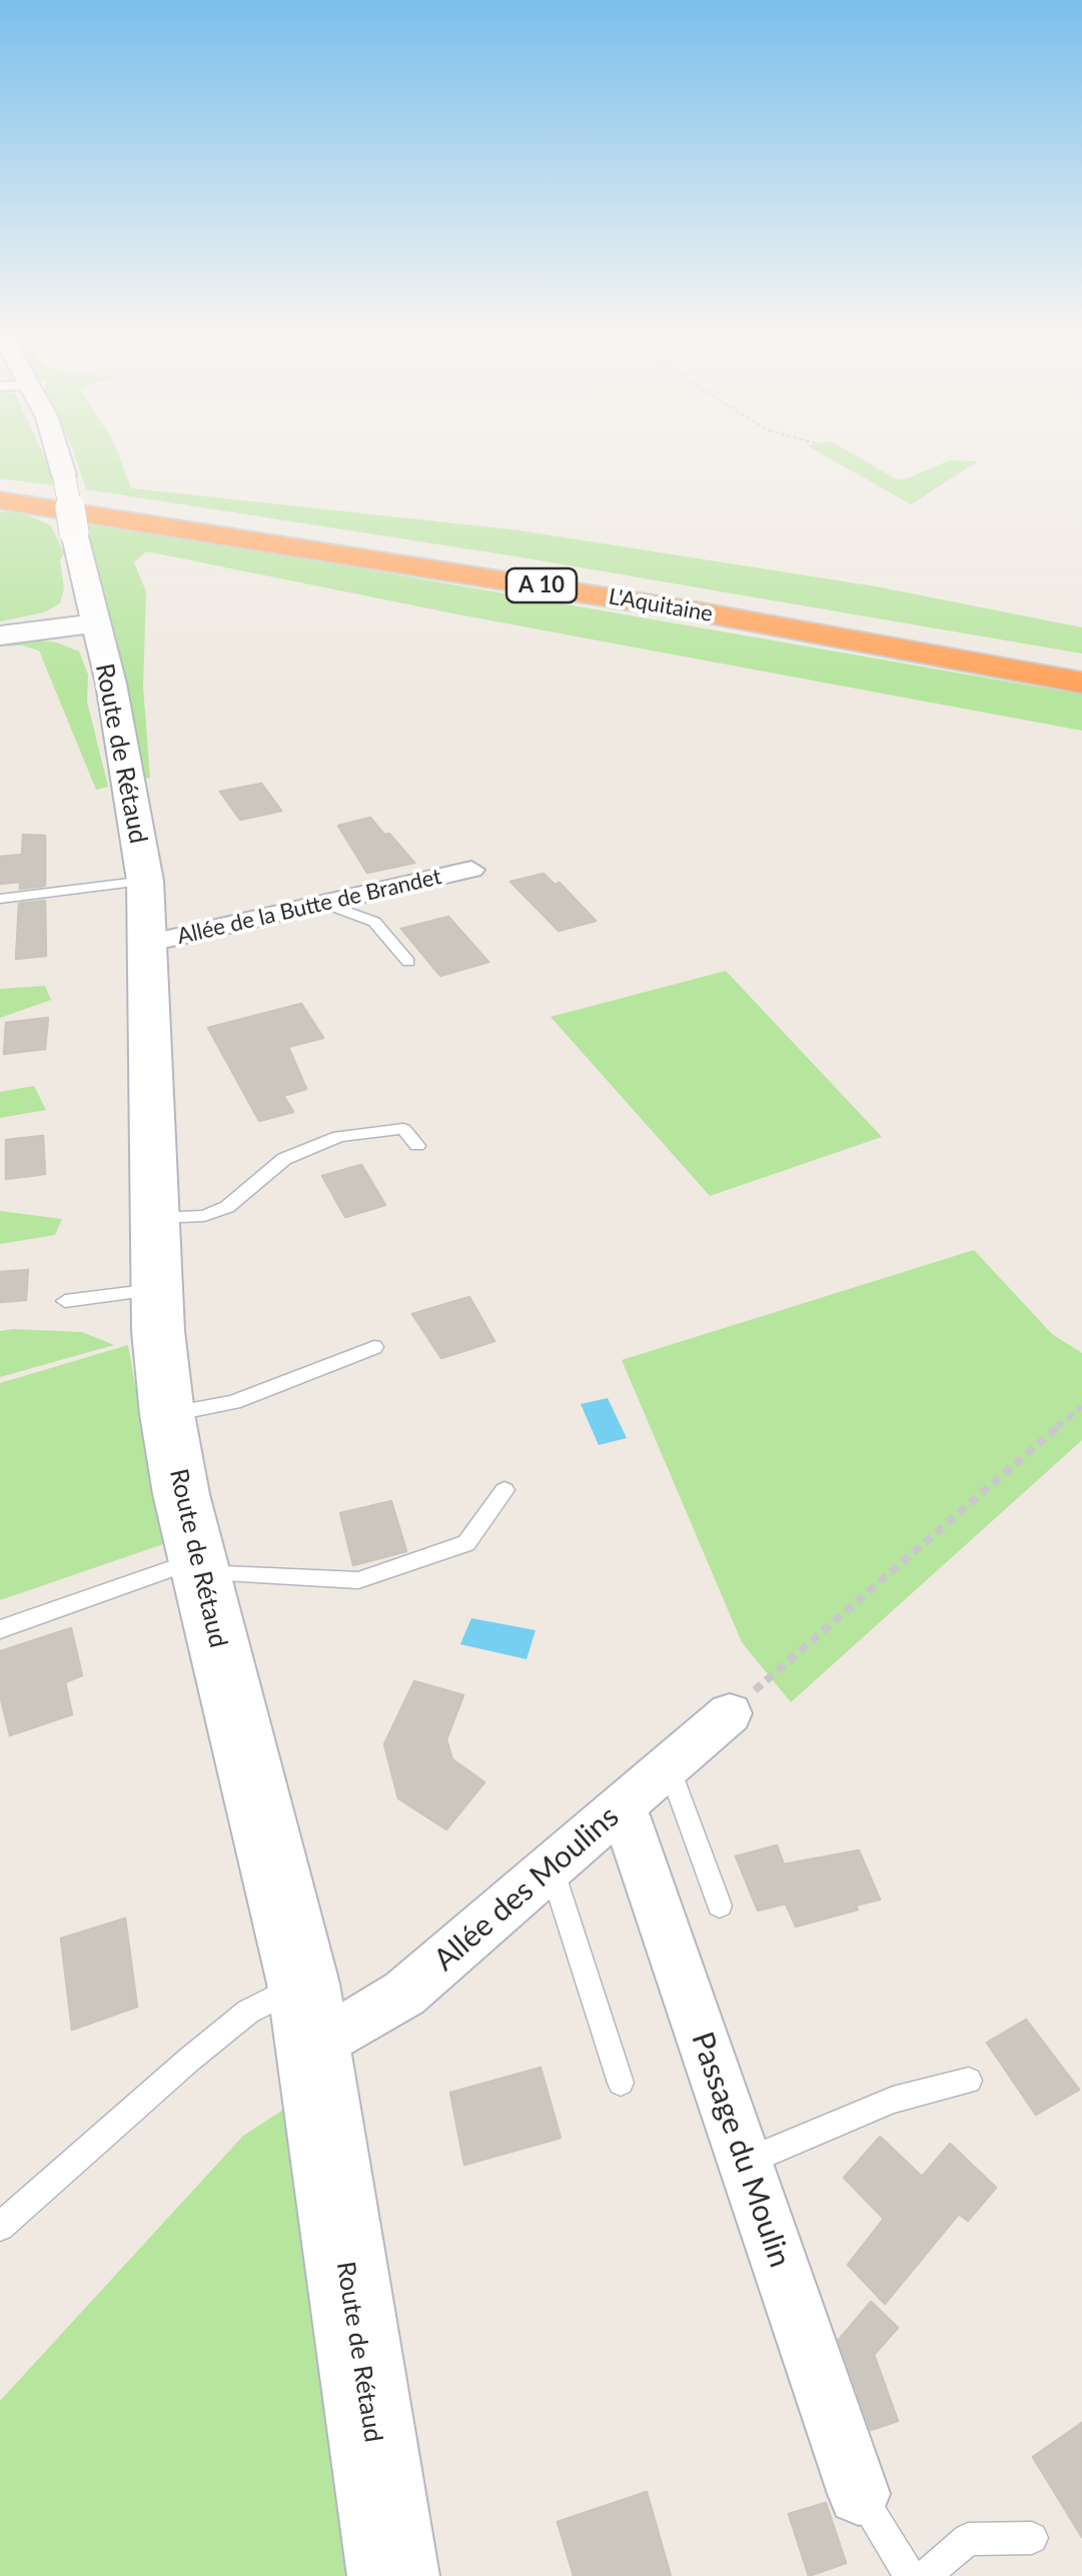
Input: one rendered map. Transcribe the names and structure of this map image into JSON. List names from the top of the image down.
{
  "streets": {
    "highway": ["A 10", "L'Aquitaine"],
    "main road": ["Route de Rétaud"],
    "street": ["Allée de la Butte de Brandet", "Allée des Moulins", "Passage du Moulin"]
  },
  "crossings": [
    ["Route de Rétaud", "Allée de la Butte de Brandet"],
    ["Route de Rétaud", "Allée des Moulins"],
    ["Allée des Moulins", "Passage du Moulin"]
  ]
}
